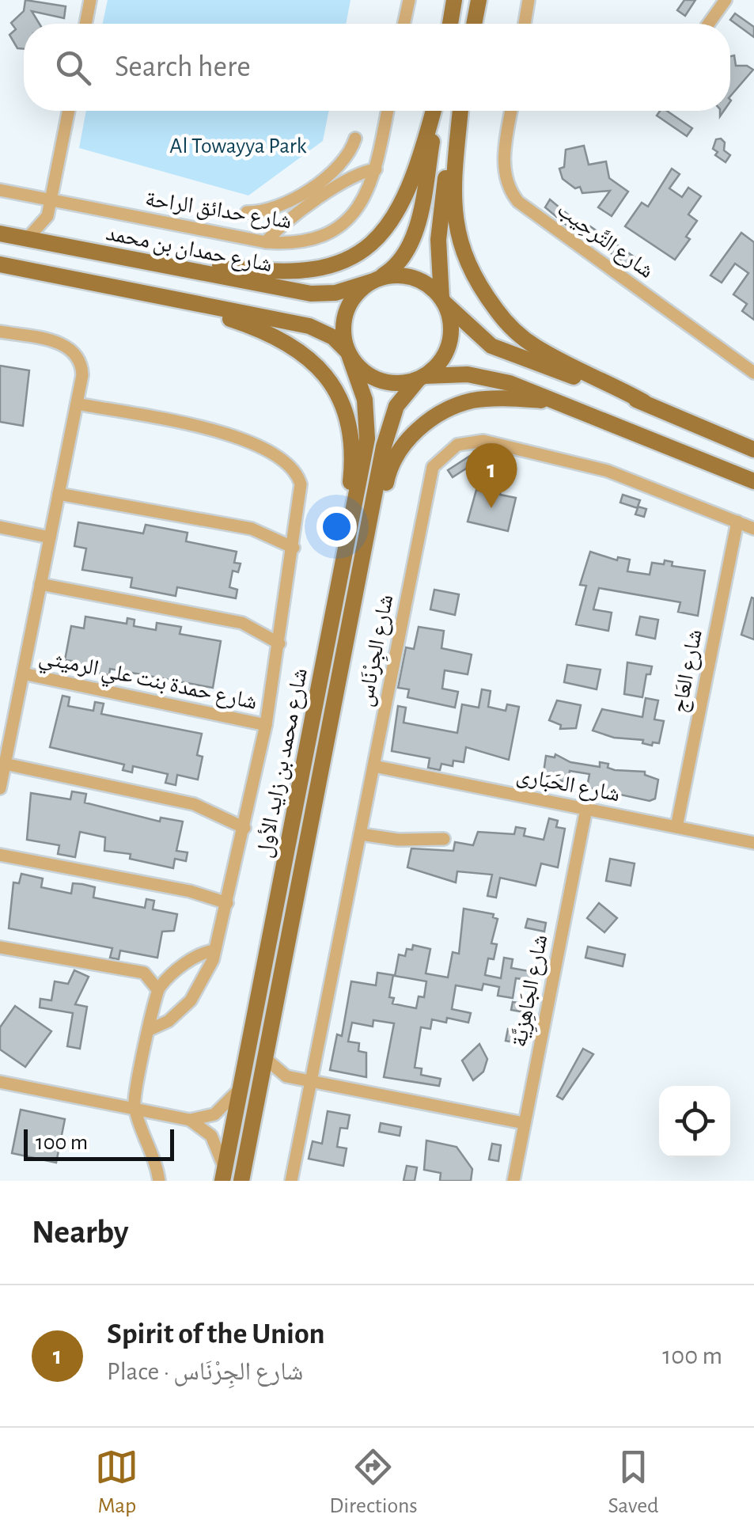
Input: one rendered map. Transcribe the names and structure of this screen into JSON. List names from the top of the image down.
{
  "streets": {
    "main road": ["شارع حمدان بن محمد", "شارع محمد بن زايد الأول"],
    "street": [
      "شارع حدائق الراحة",
      "شارع التَّرحِيب",
      "شارع الجِرْنَاس",
      "شارع العَاج",
      "شارع حمدة بنت علي الرميثي",
      "شارع الحَبَارى",
      "شارع الجَاهِزِيَّة"
    ]
  },
  "crossings": [
    ["شارع حمدان بن محمد", "شارع محمد بن زايد الأول"],
    ["شارع الجِرْنَاس", "شارع العَاج"],
    ["شارع الجِرْنَاس", "شارع الحَبَارى"],
    ["شارع العَاج", "شارع الحَبَارى"],
    ["شارع الحَبَارى", "شارع الجَاهِزِيَّة"]
  ],
  "parks": ["Al Towayya Park"],
  "scale_bar": "100 m",
  "page": {
    "search": "Search here",
    "pins": "1",
    "scale": "100 m",
    "heading": "Nearby",
    "list": [
      {
        "mark": "1",
        "name": "Spirit of the Union",
        "note": "Place · شارع الجِرْنَاس",
        "value": "100 m"
      }
    ],
    "nav": ["Map", "Directions", "Saved"]
  }
}
